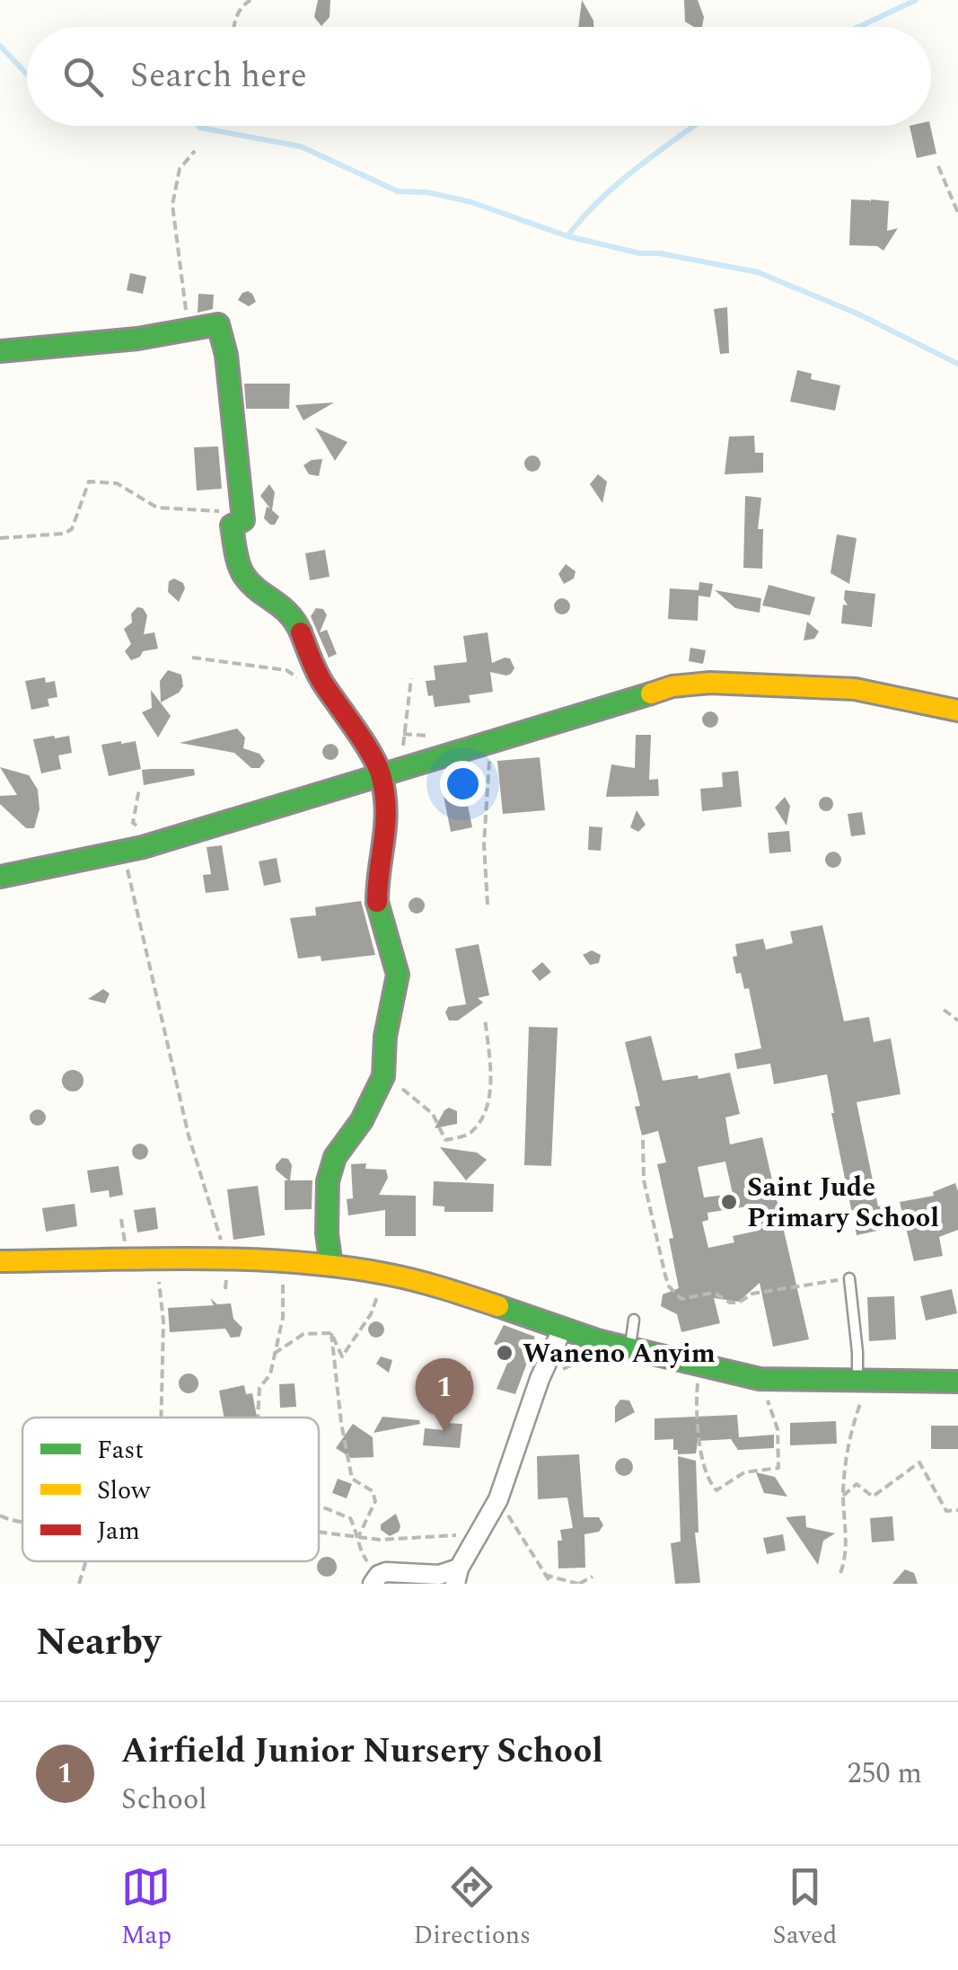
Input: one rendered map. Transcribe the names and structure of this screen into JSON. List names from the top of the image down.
{
  "places": ["Saint Jude Primary School", "Waneno Anyim"],
  "legend": ["Fast", "Slow", "Jam"],
  "page": {
    "search": "Search here",
    "pins": "1",
    "heading": "Nearby",
    "list": [
      {
        "mark": "1",
        "name": "Airfield Junior Nursery School",
        "note": "School",
        "value": "250 m"
      }
    ],
    "nav": ["Map", "Directions", "Saved"]
  }
}
